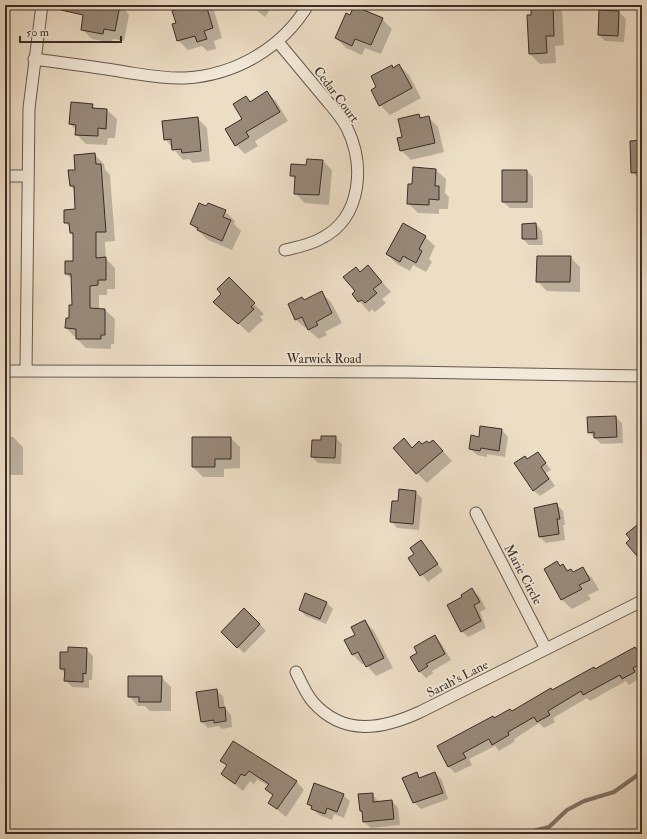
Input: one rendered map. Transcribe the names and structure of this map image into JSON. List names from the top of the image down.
{
  "streets": {
    "street": [
      "Cedar Court",
      "Warwick Road",
      "Marie Circle",
      "Sarah's Lane"
    ]
  },
  "crossings": [
    ["Marie Circle", "Sarah's Lane"]
  ],
  "scale_bar": "50 m"
}
